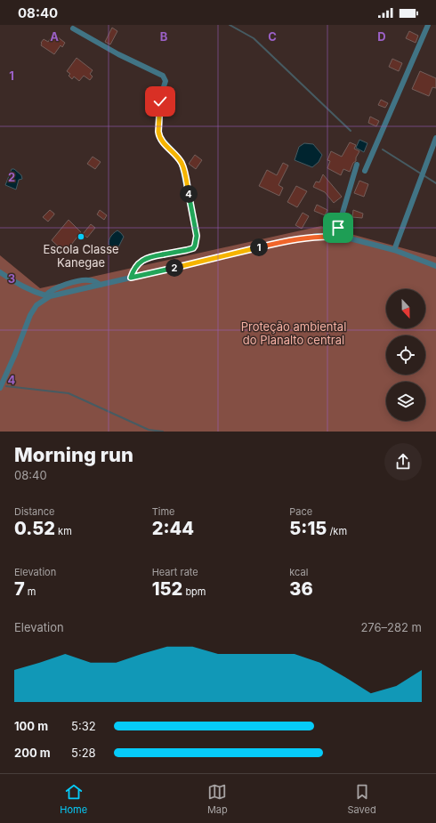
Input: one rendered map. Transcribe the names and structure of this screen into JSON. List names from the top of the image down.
{
  "parks": ["Proteção ambiental do Planalto central"],
  "places": ["Escola Classe Kanegae"],
  "north": "bottom",
  "page": {
    "status": "08:40",
    "pins": ["4", "1", "2"],
    "heading": ["Morning run", "08:40"],
    "stats": [
      ["Distance", "0.52 km"],
      ["Time", "2:44"],
      ["Pace", "5:15 /km"],
      ["Elevation", "7 m"],
      ["Heart rate", "152 bpm"],
      ["kcal", "36"]
    ],
    "chart": ["Elevation", "276–282 m"],
    "list": [
      {
        "name": "100 m",
        "note": "5:32"
      },
      {
        "name": "200 m",
        "note": "5:28"
      }
    ],
    "tabs": ["Home", "Map", "Saved"]
  },
  "grid": {
    "columns": [
      "A",
      "B",
      "C",
      "D"
    ],
    "rows": [
      "1",
      "2",
      "3",
      "4"
    ]
  }
}
